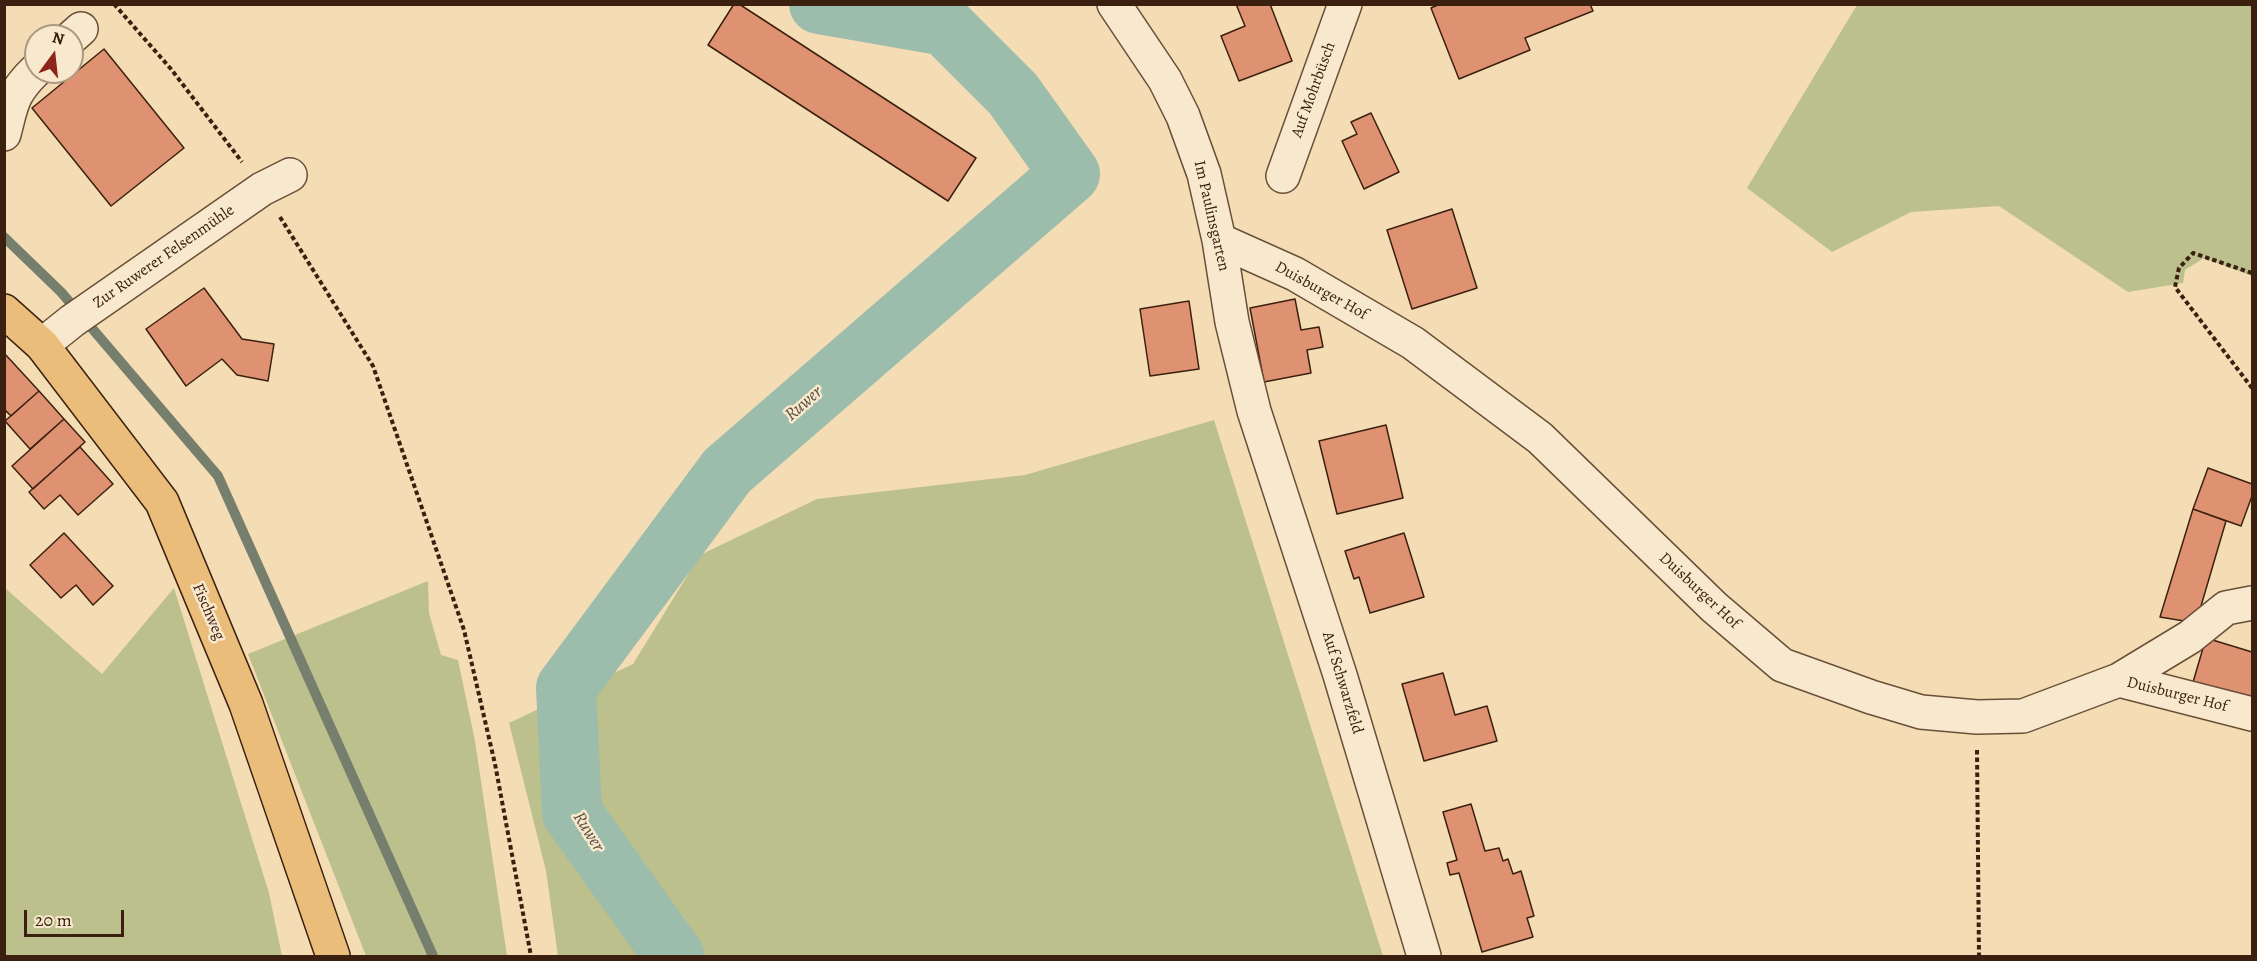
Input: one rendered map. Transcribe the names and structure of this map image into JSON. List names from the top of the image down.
{
  "streets": {
    "main road": ["Fischweg"],
    "street": [
      "Auf Mohrbüsch",
      "Im Paulinsgarten",
      "Zur Ruwerer Felsenmühle",
      "Duisburger Hof",
      "Auf Schwarzfeld"
    ]
  },
  "crossings": [
    ["Im Paulinsgarten", "Duisburger Hof"],
    ["Im Paulinsgarten", "Auf Schwarzfeld"],
    ["Zur Ruwerer Felsenmühle", "Fischweg"]
  ],
  "water": ["Ruwer"],
  "scale_bar": "20 m",
  "north": "top"
}
